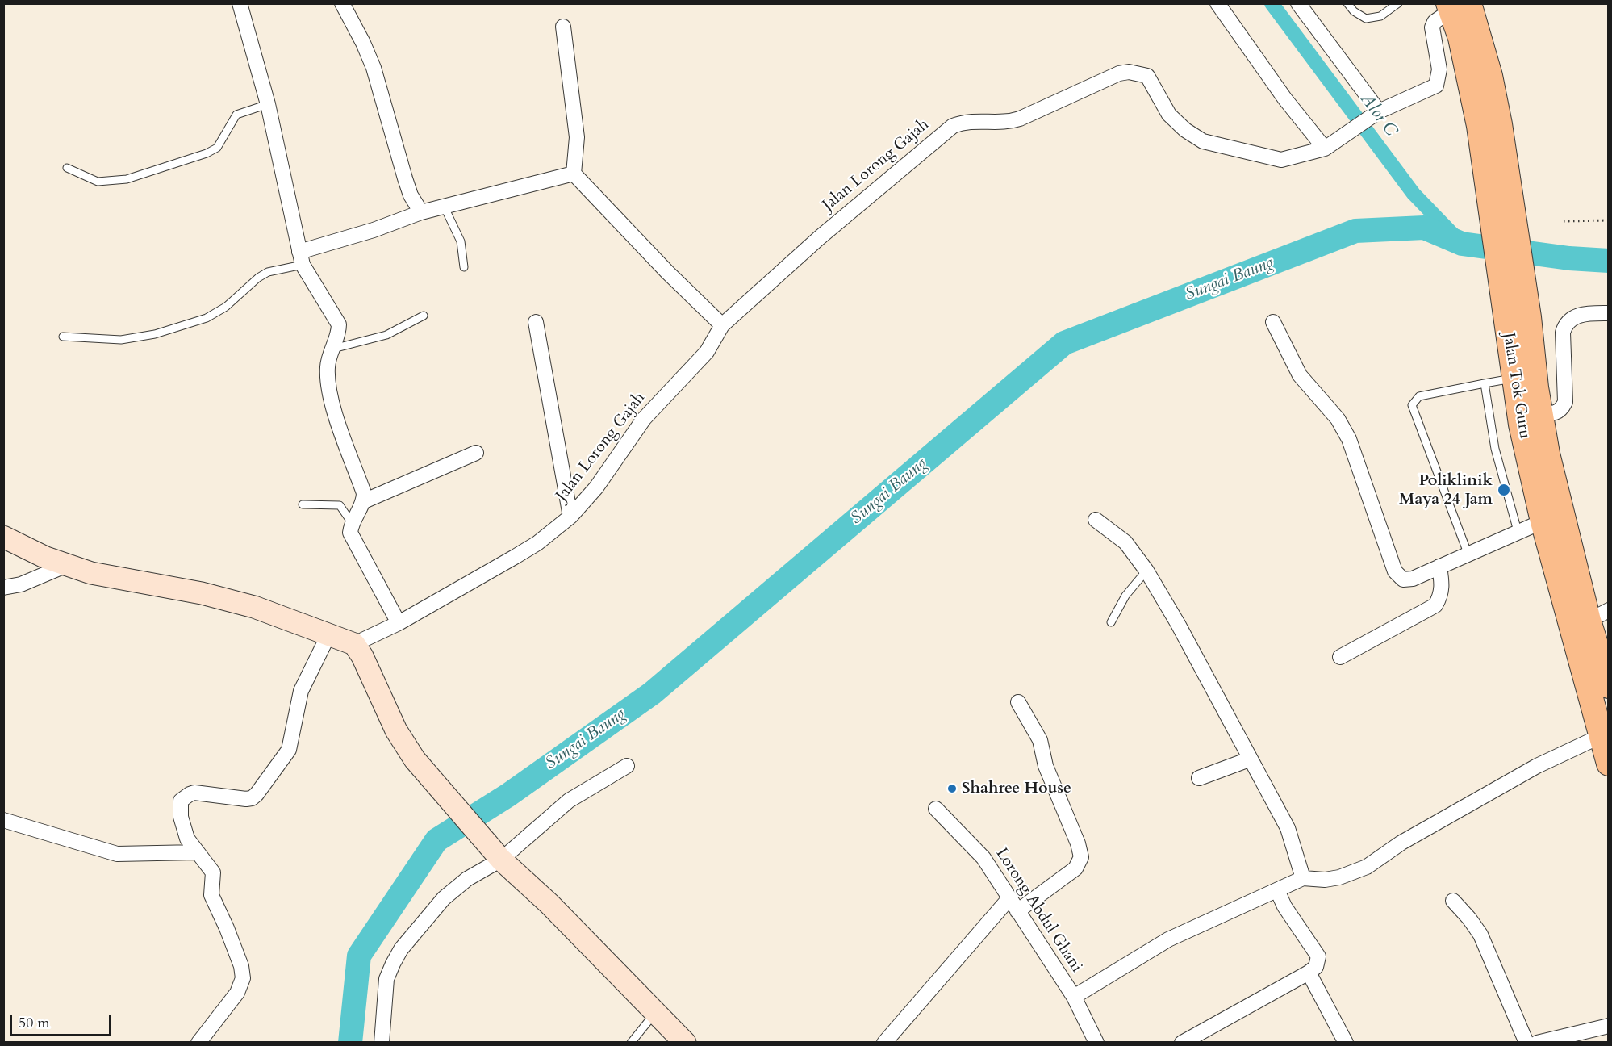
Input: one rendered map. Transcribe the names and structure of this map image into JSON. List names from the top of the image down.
{
  "streets": {
    "main road": ["Jalan Tok Guru"],
    "street": ["Jalan Lorong Gajah", "Lorong Abdul Ghani"]
  },
  "crossings": [
    ["Jalan Lorong Gajah", "Jalan Tok Guru"]
  ],
  "water": ["Alor C", "Sungai Baung"],
  "places": ["Poliklinik Maya 24 Jam", "Shahree House"],
  "scale_bar": "50 m"
}
